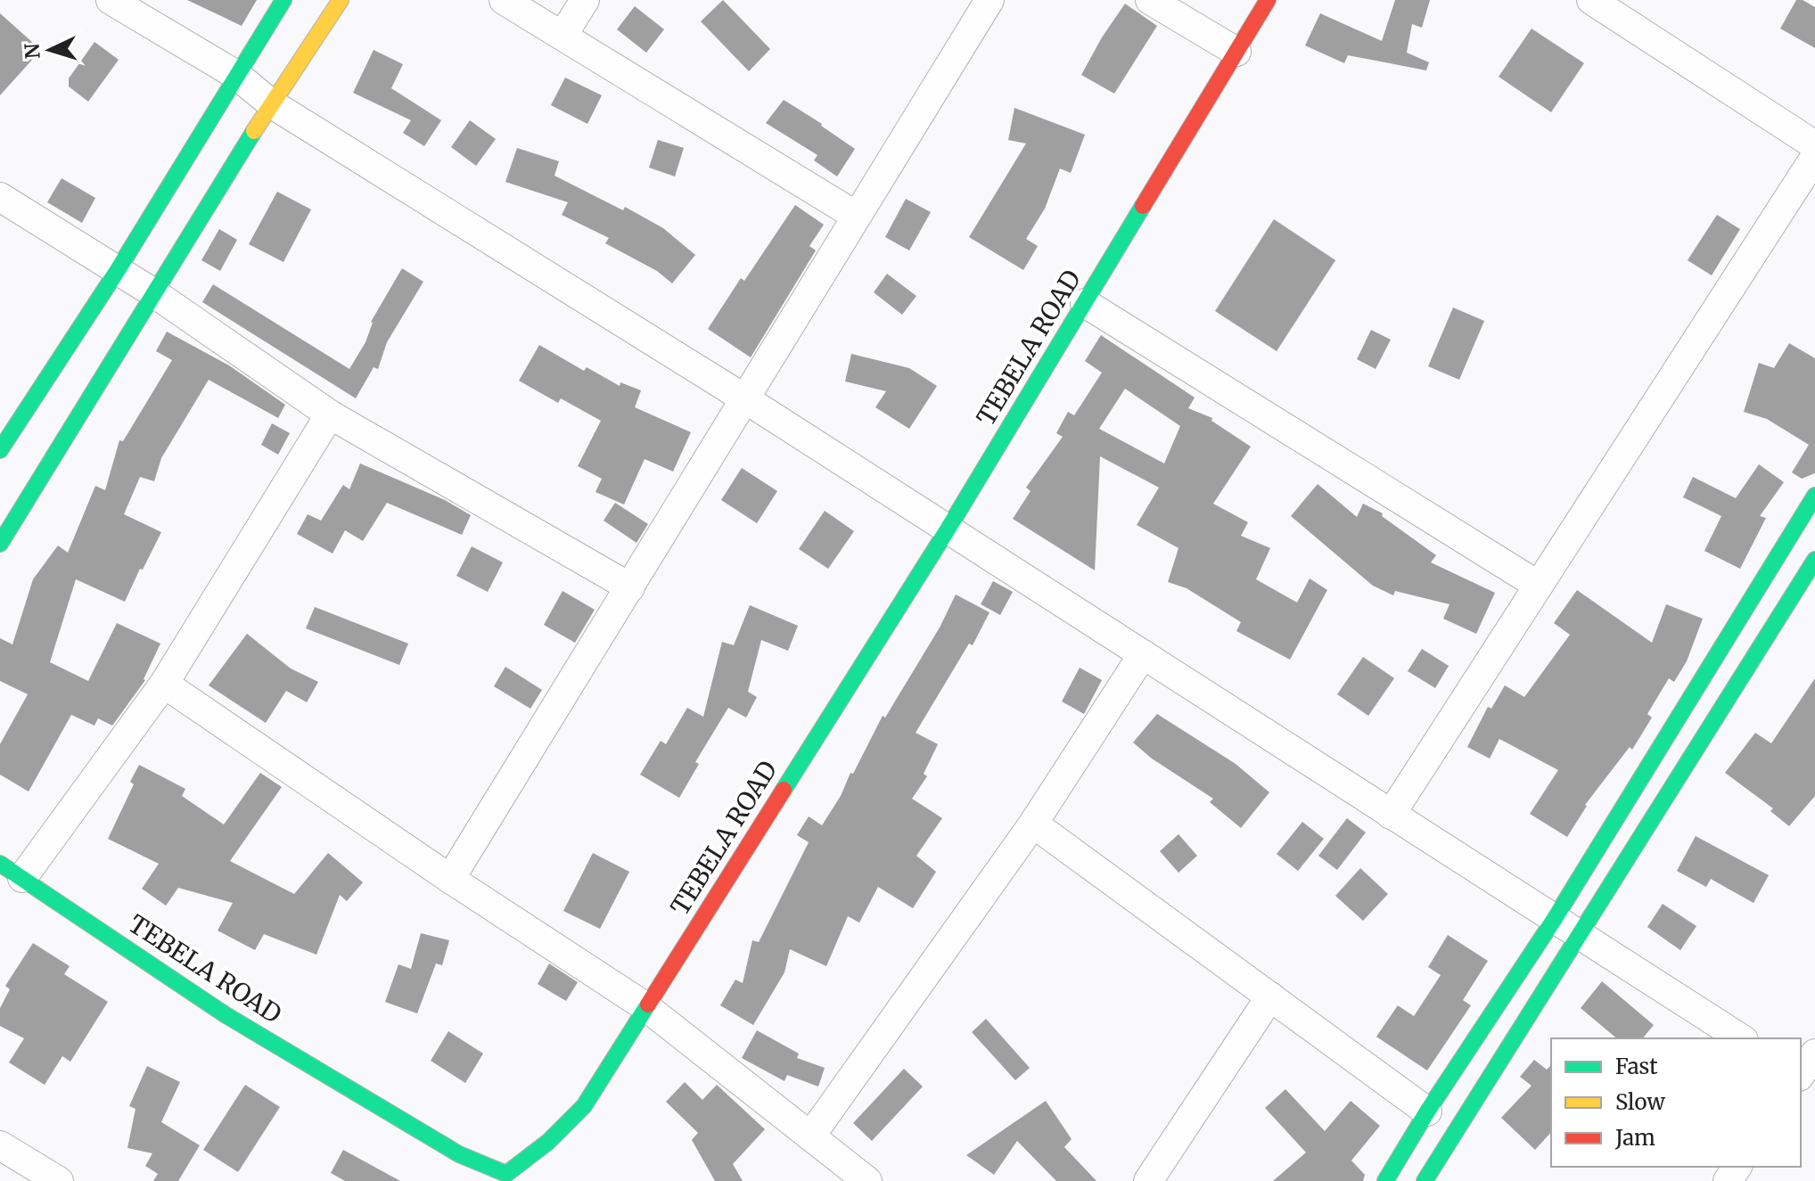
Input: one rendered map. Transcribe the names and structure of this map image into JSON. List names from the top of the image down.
{
  "streets": {
    "main road": ["TEBELA ROAD"]
  },
  "legend": ["Fast", "Slow", "Jam"],
  "north": "left"
}
